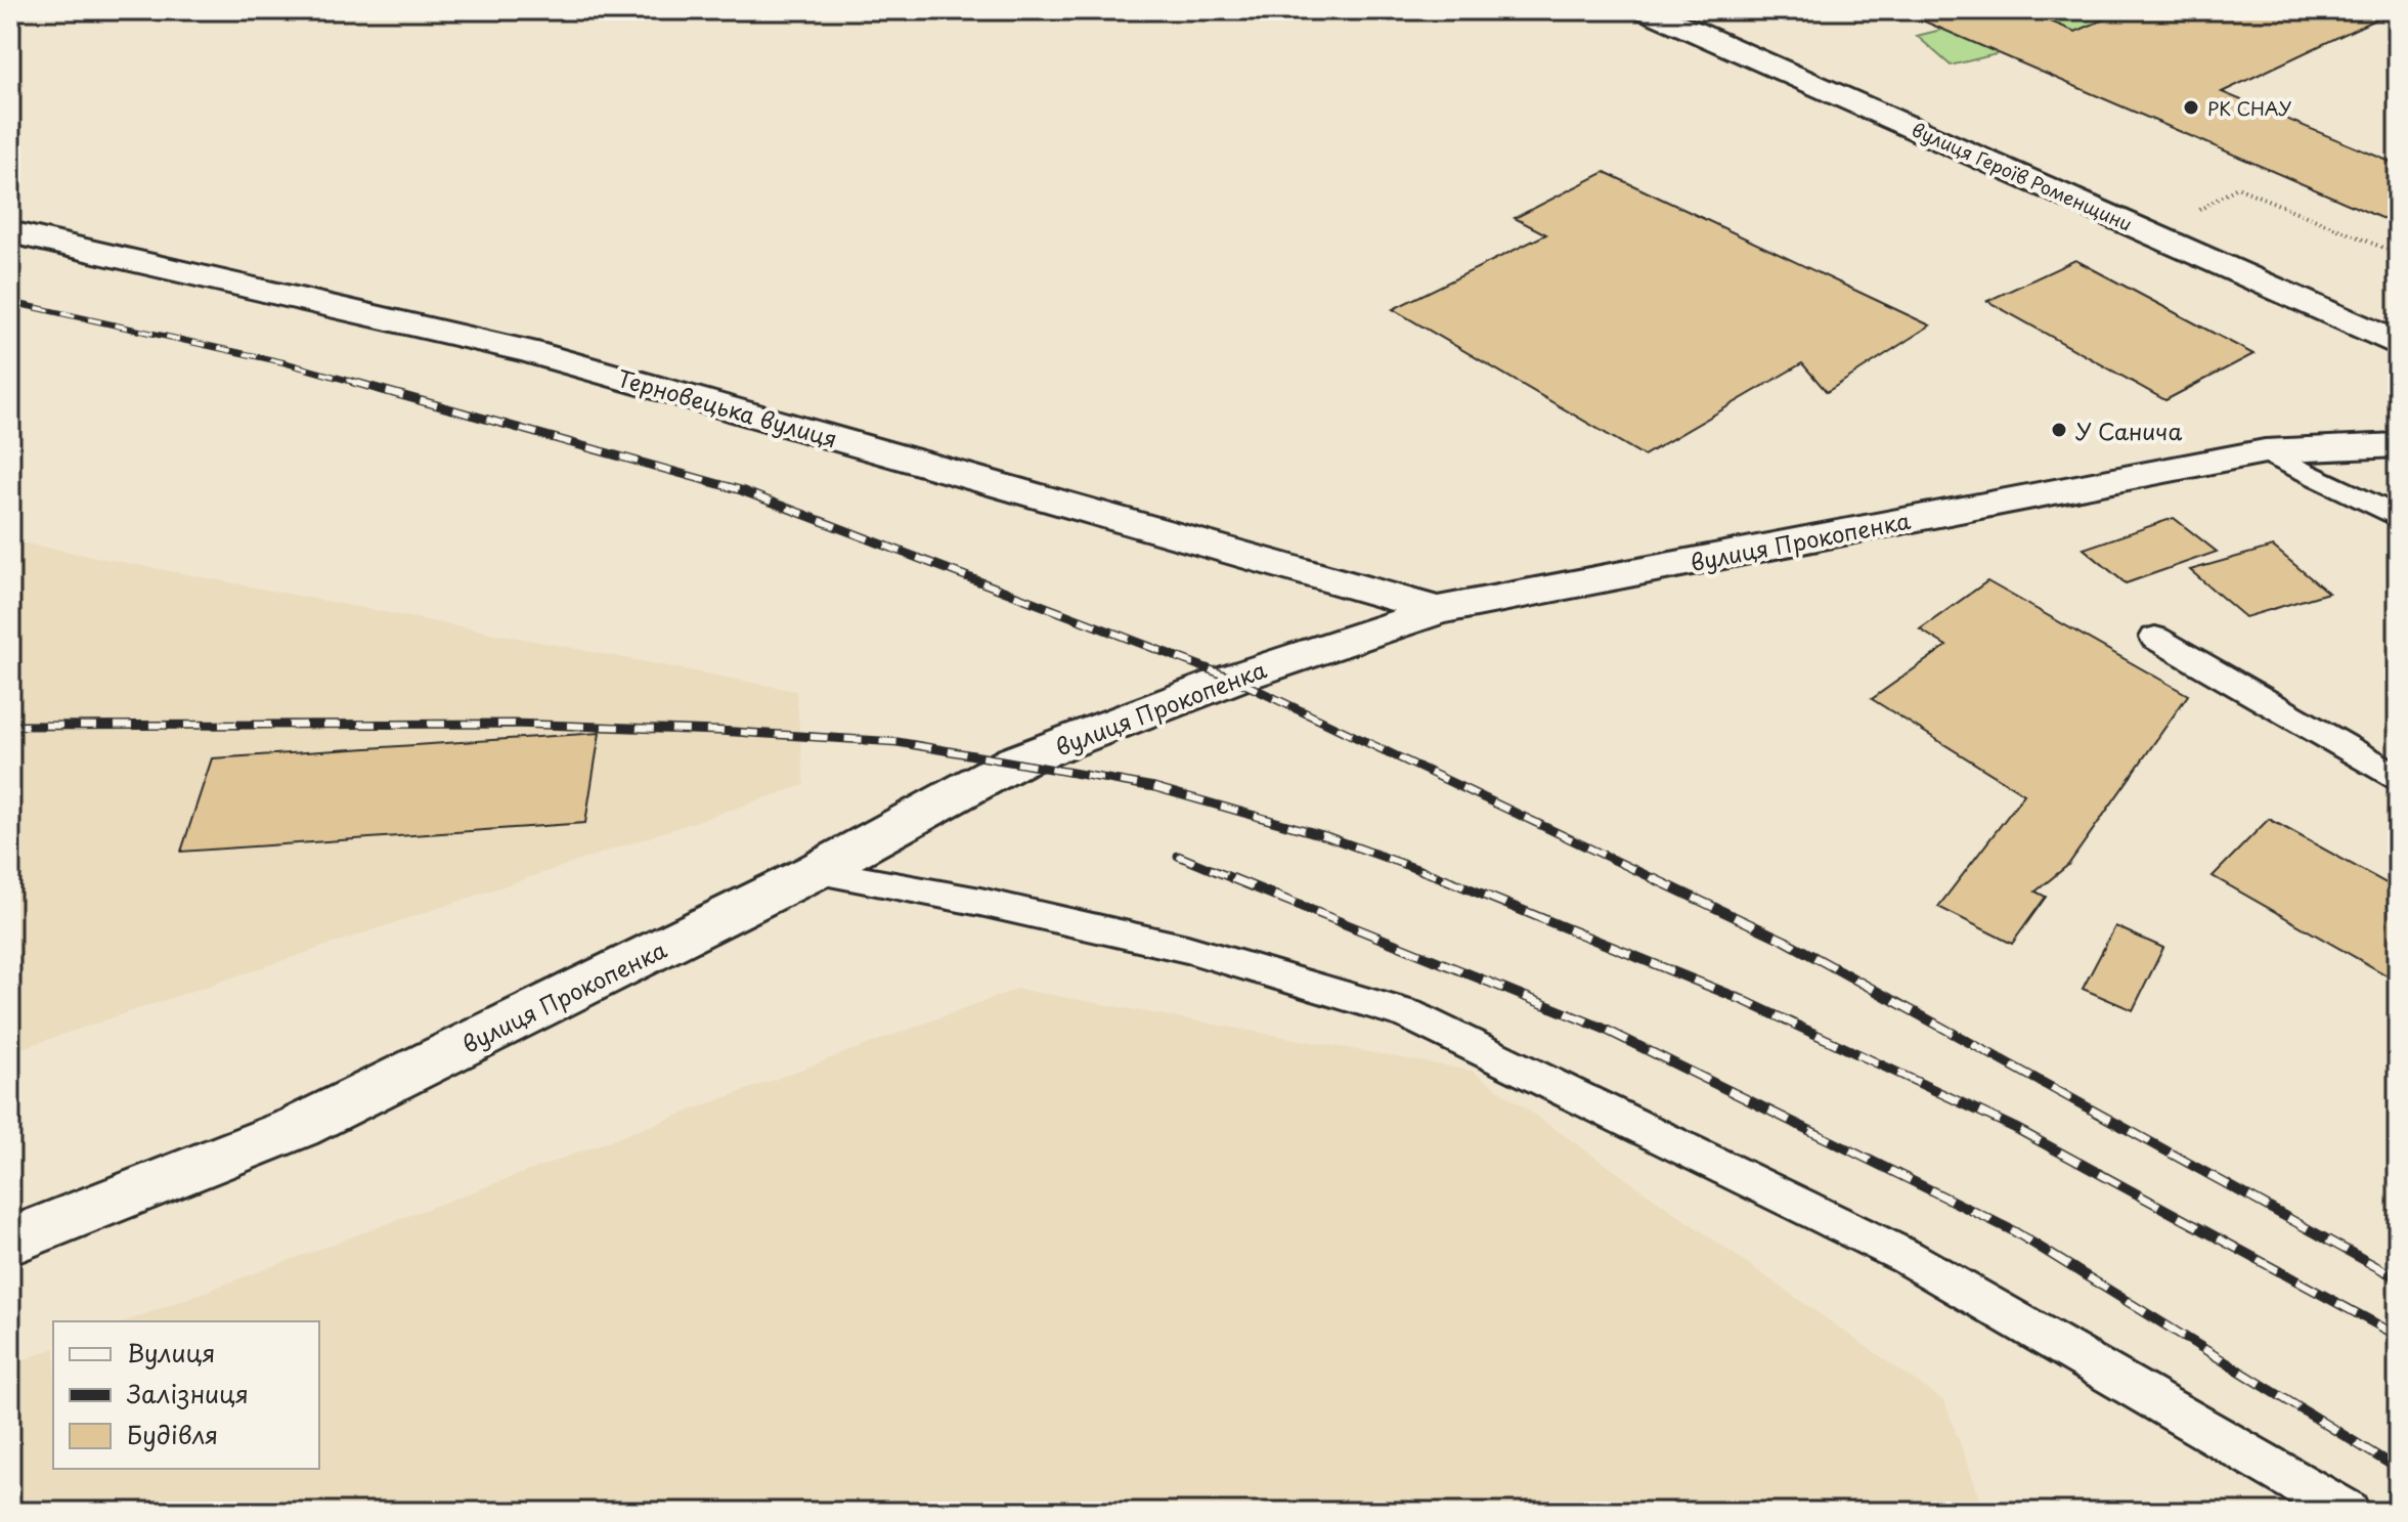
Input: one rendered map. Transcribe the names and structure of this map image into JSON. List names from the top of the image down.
{
  "streets": {
    "main road": ["вулиця Героїв Роменщини", "Терновецька вулиця", "вулиця Прокопенка"]
  },
  "crossings": [
    ["Терновецька вулиця", "вулиця Прокопенка"]
  ],
  "places": ["РК СНАУ", "У Санича"],
  "legend": ["Вулиця", "Залізниця", "Будівля"]
}
